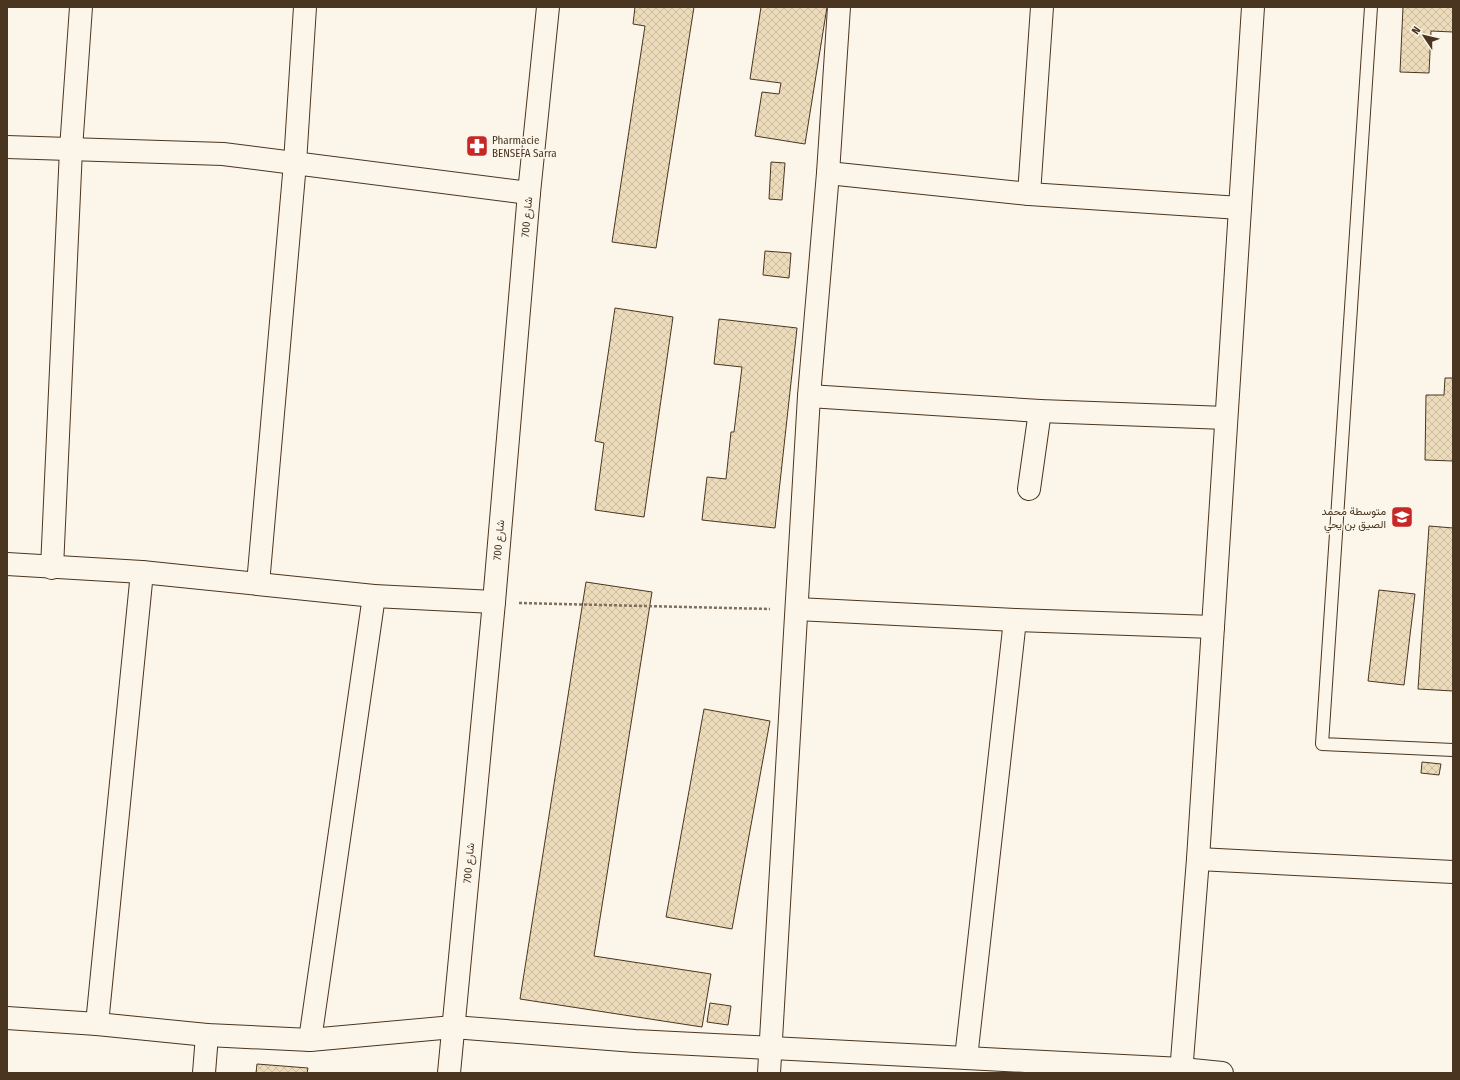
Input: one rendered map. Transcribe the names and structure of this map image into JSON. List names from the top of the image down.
{
  "streets": {
    "street": ["شارع 700"]
  },
  "places": {
    "pharmacy": ["Pharmacie BENSEFA Sarra"],
    "school or university": ["متوسطة محمد الصيق بن يحي"]
  },
  "north": "top left"
}
